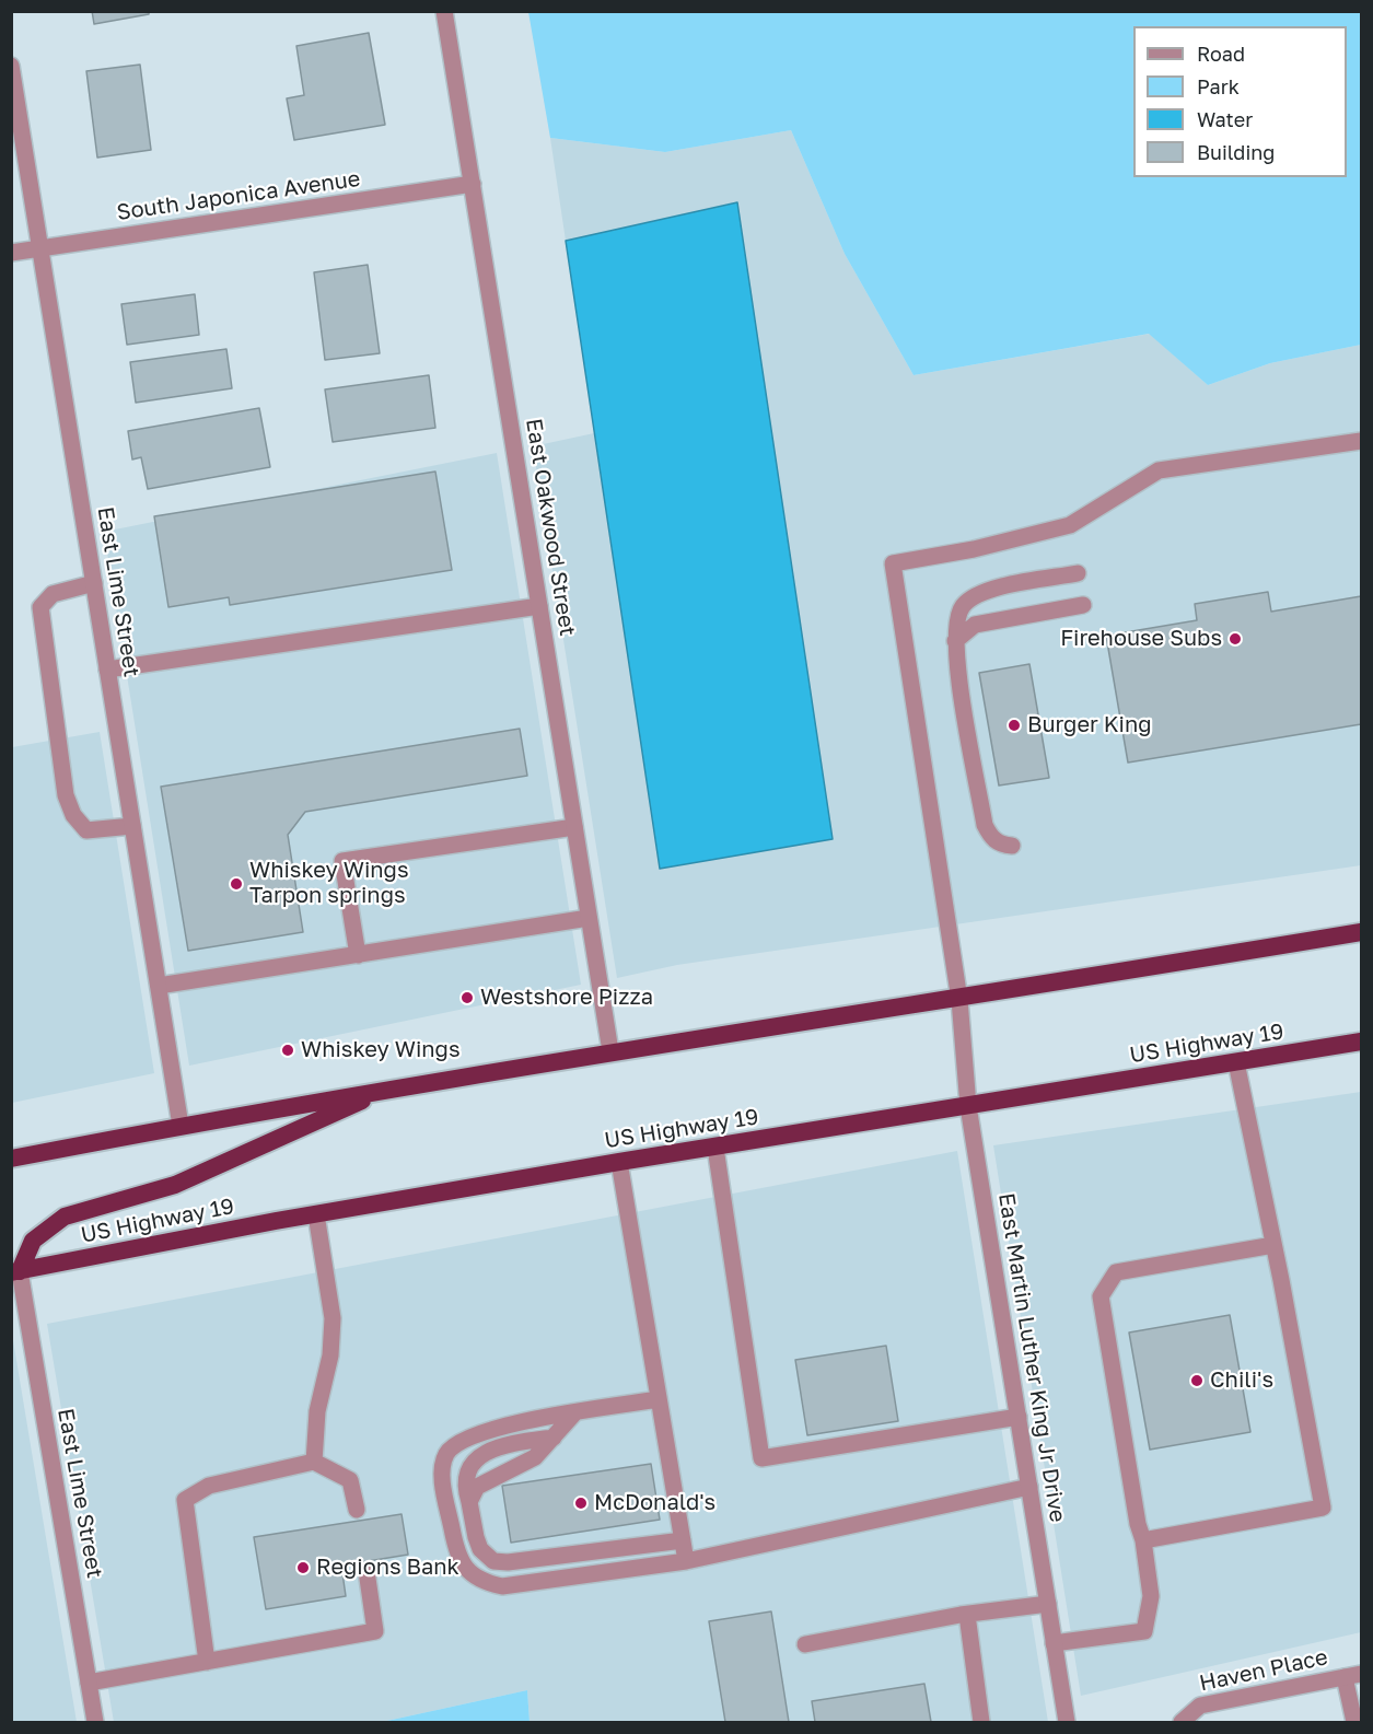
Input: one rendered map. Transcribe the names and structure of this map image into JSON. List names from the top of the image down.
{
  "streets": {
    "highway": ["US Highway 19"],
    "street": [
      "South Japonica Avenue",
      "East Oakwood Street",
      "East Lime Street",
      "East Martin Luther King Jr Drive",
      "Haven Place"
    ]
  },
  "crossings": [
    ["South Japonica Avenue", "East Oakwood Street"],
    ["South Japonica Avenue", "East Lime Street"],
    ["East Lime Street", "US Highway 19"],
    ["US Highway 19", "East Martin Luther King Jr Drive"]
  ],
  "places": [
    "Firehouse Subs",
    "Burger King",
    "Whiskey Wings Tarpon springs",
    "Westshore Pizza",
    "Whiskey Wings",
    "Chili's",
    "McDonald's",
    "Regions Bank"
  ],
  "legend": [
    "Road",
    "Park",
    "Water",
    "Building"
  ]
}
